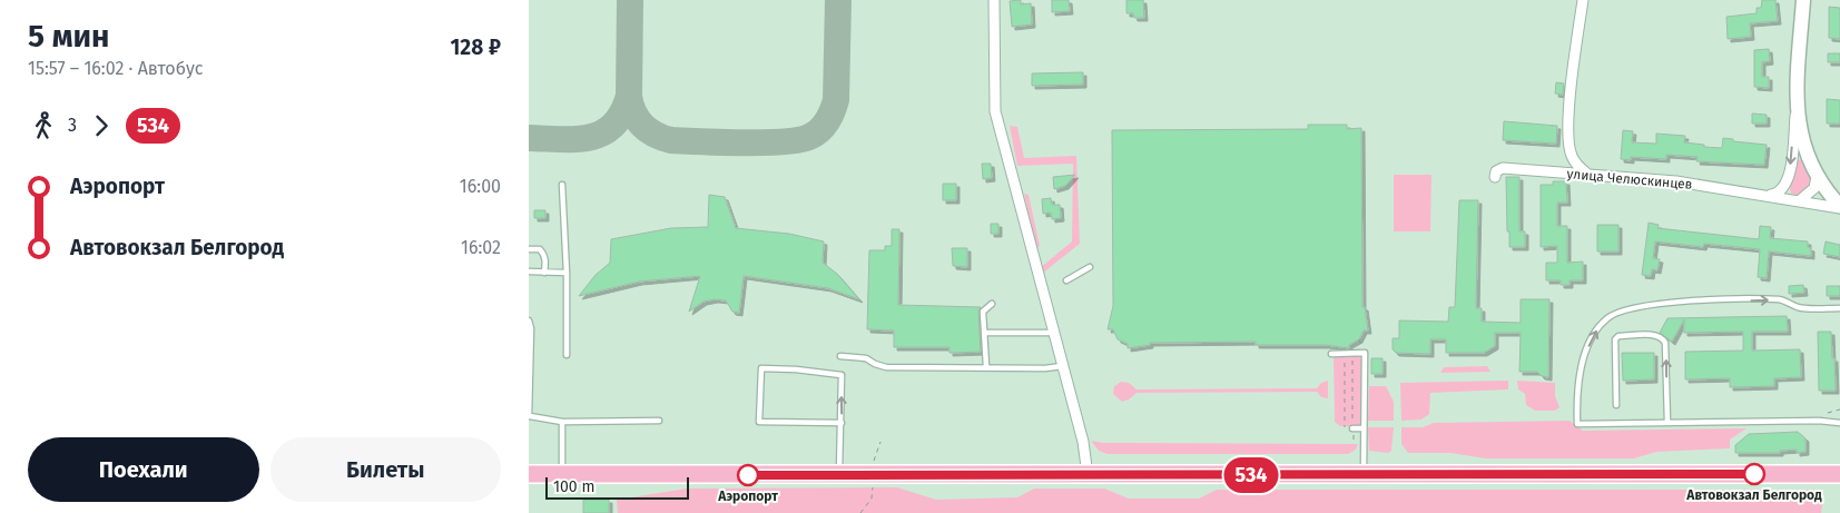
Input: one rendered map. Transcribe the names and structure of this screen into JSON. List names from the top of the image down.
{
  "streets": {
    "street": ["улица Челюскинцев"]
  },
  "places": ["Автовокзал Белгород", "Аэропорт"],
  "lines": ["bus line 534"],
  "scale_bar": "100 m",
  "page": {
    "heading": ["5 мин", "15:57 – 16:02 · Автобус", "128 ₽"],
    "on_map": "534",
    "legs": ["3", "534"],
    "list": [
      {
        "name": "Аэропорт",
        "value": "16:00"
      },
      {
        "name": "Автовокзал Белгород",
        "value": "16:02"
      }
    ],
    "buttons": ["Поехали", "Билеты"],
    "scale": "100 m"
  }
}
